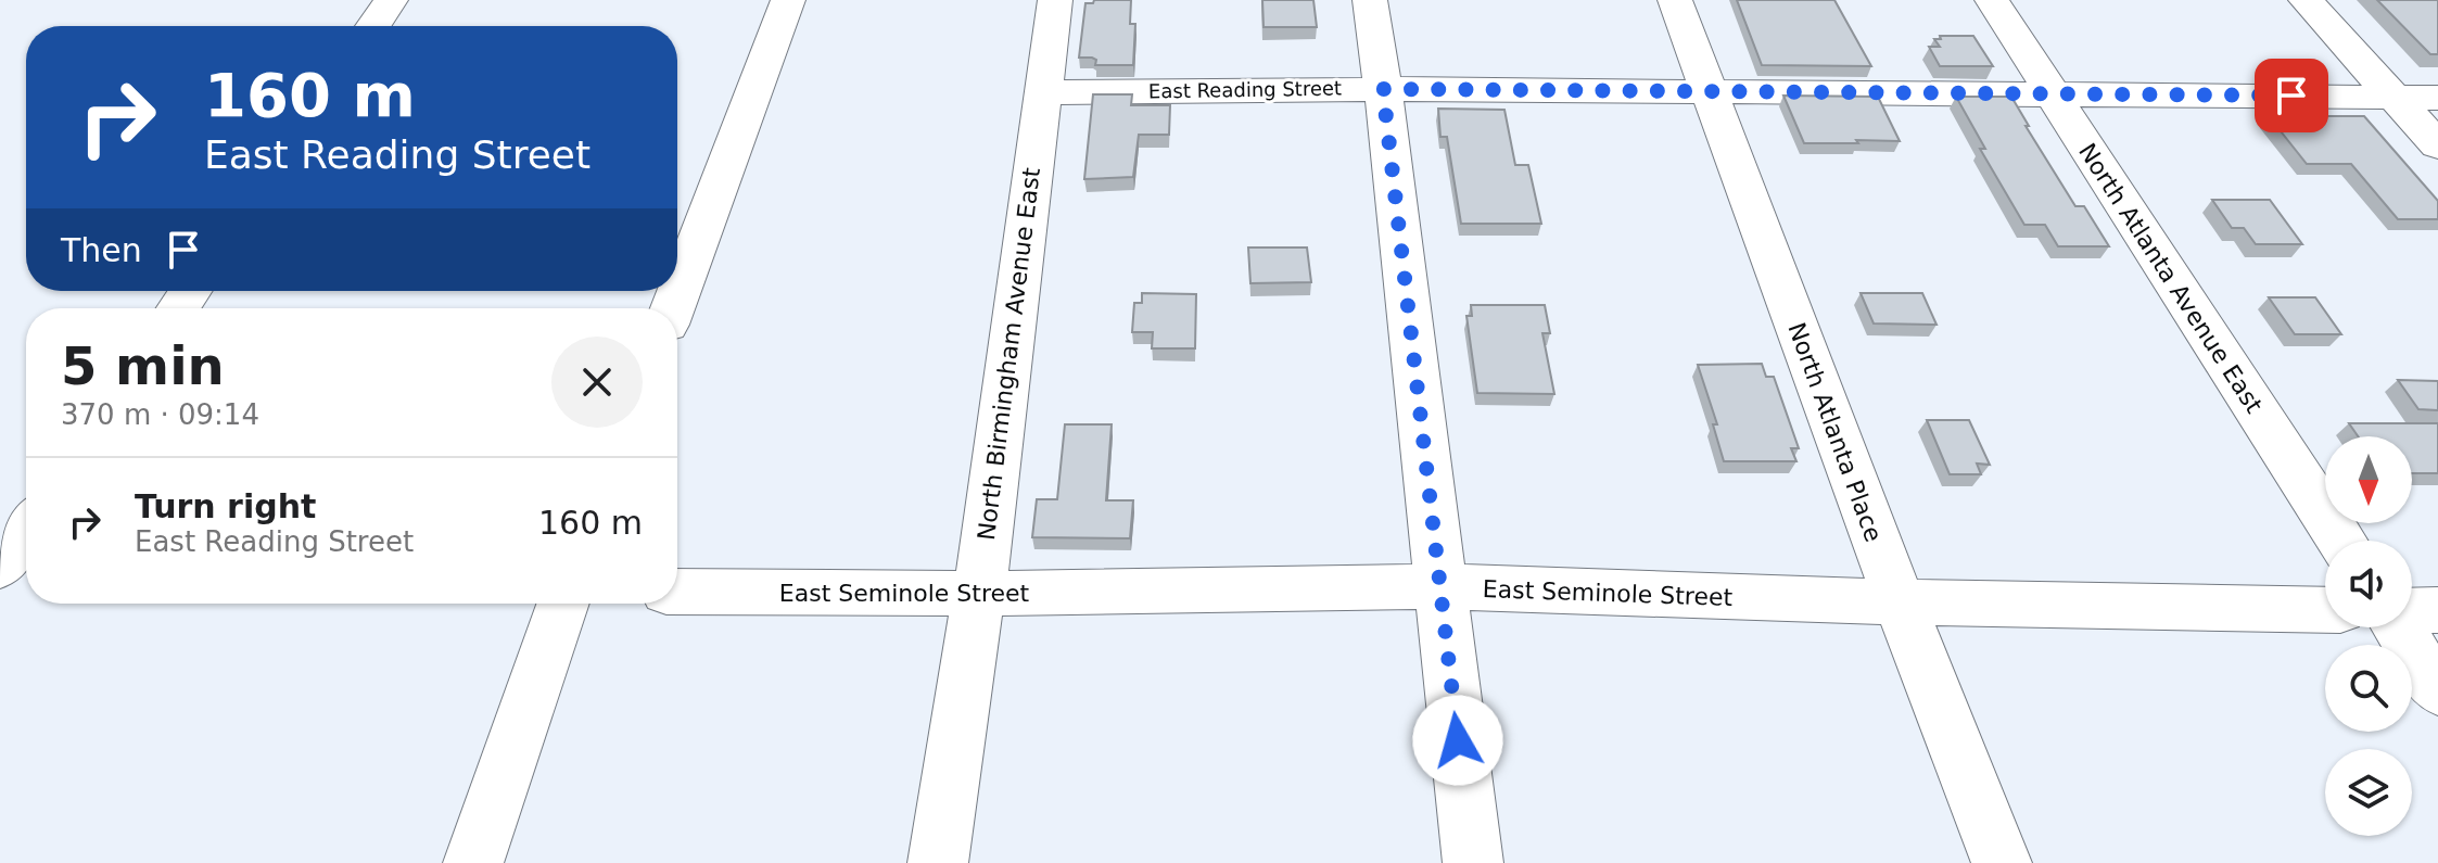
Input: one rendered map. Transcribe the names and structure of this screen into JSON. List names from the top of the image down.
{
  "streets": {
    "street": [
      "East Reading Street",
      "North Atlanta Avenue East",
      "North Birmingham Avenue East",
      "North Atlanta Place",
      "East Seminole Street"
    ]
  },
  "crossings": [
    ["East Reading Street", "North Atlanta Avenue East"],
    ["East Reading Street", "North Birmingham Avenue East"],
    ["East Reading Street", "North Atlanta Place"],
    ["North Birmingham Avenue East", "East Seminole Street"],
    ["North Atlanta Place", "East Seminole Street"]
  ],
  "north": "bottom",
  "page": {
    "turn": ["160 m", "East Reading Street"],
    "then": "Then",
    "heading": ["5 min", "370 m · 09:14"],
    "list": [
      {
        "name": "Turn right",
        "note": "East Reading Street",
        "value": "160 m"
      }
    ]
  }
}
